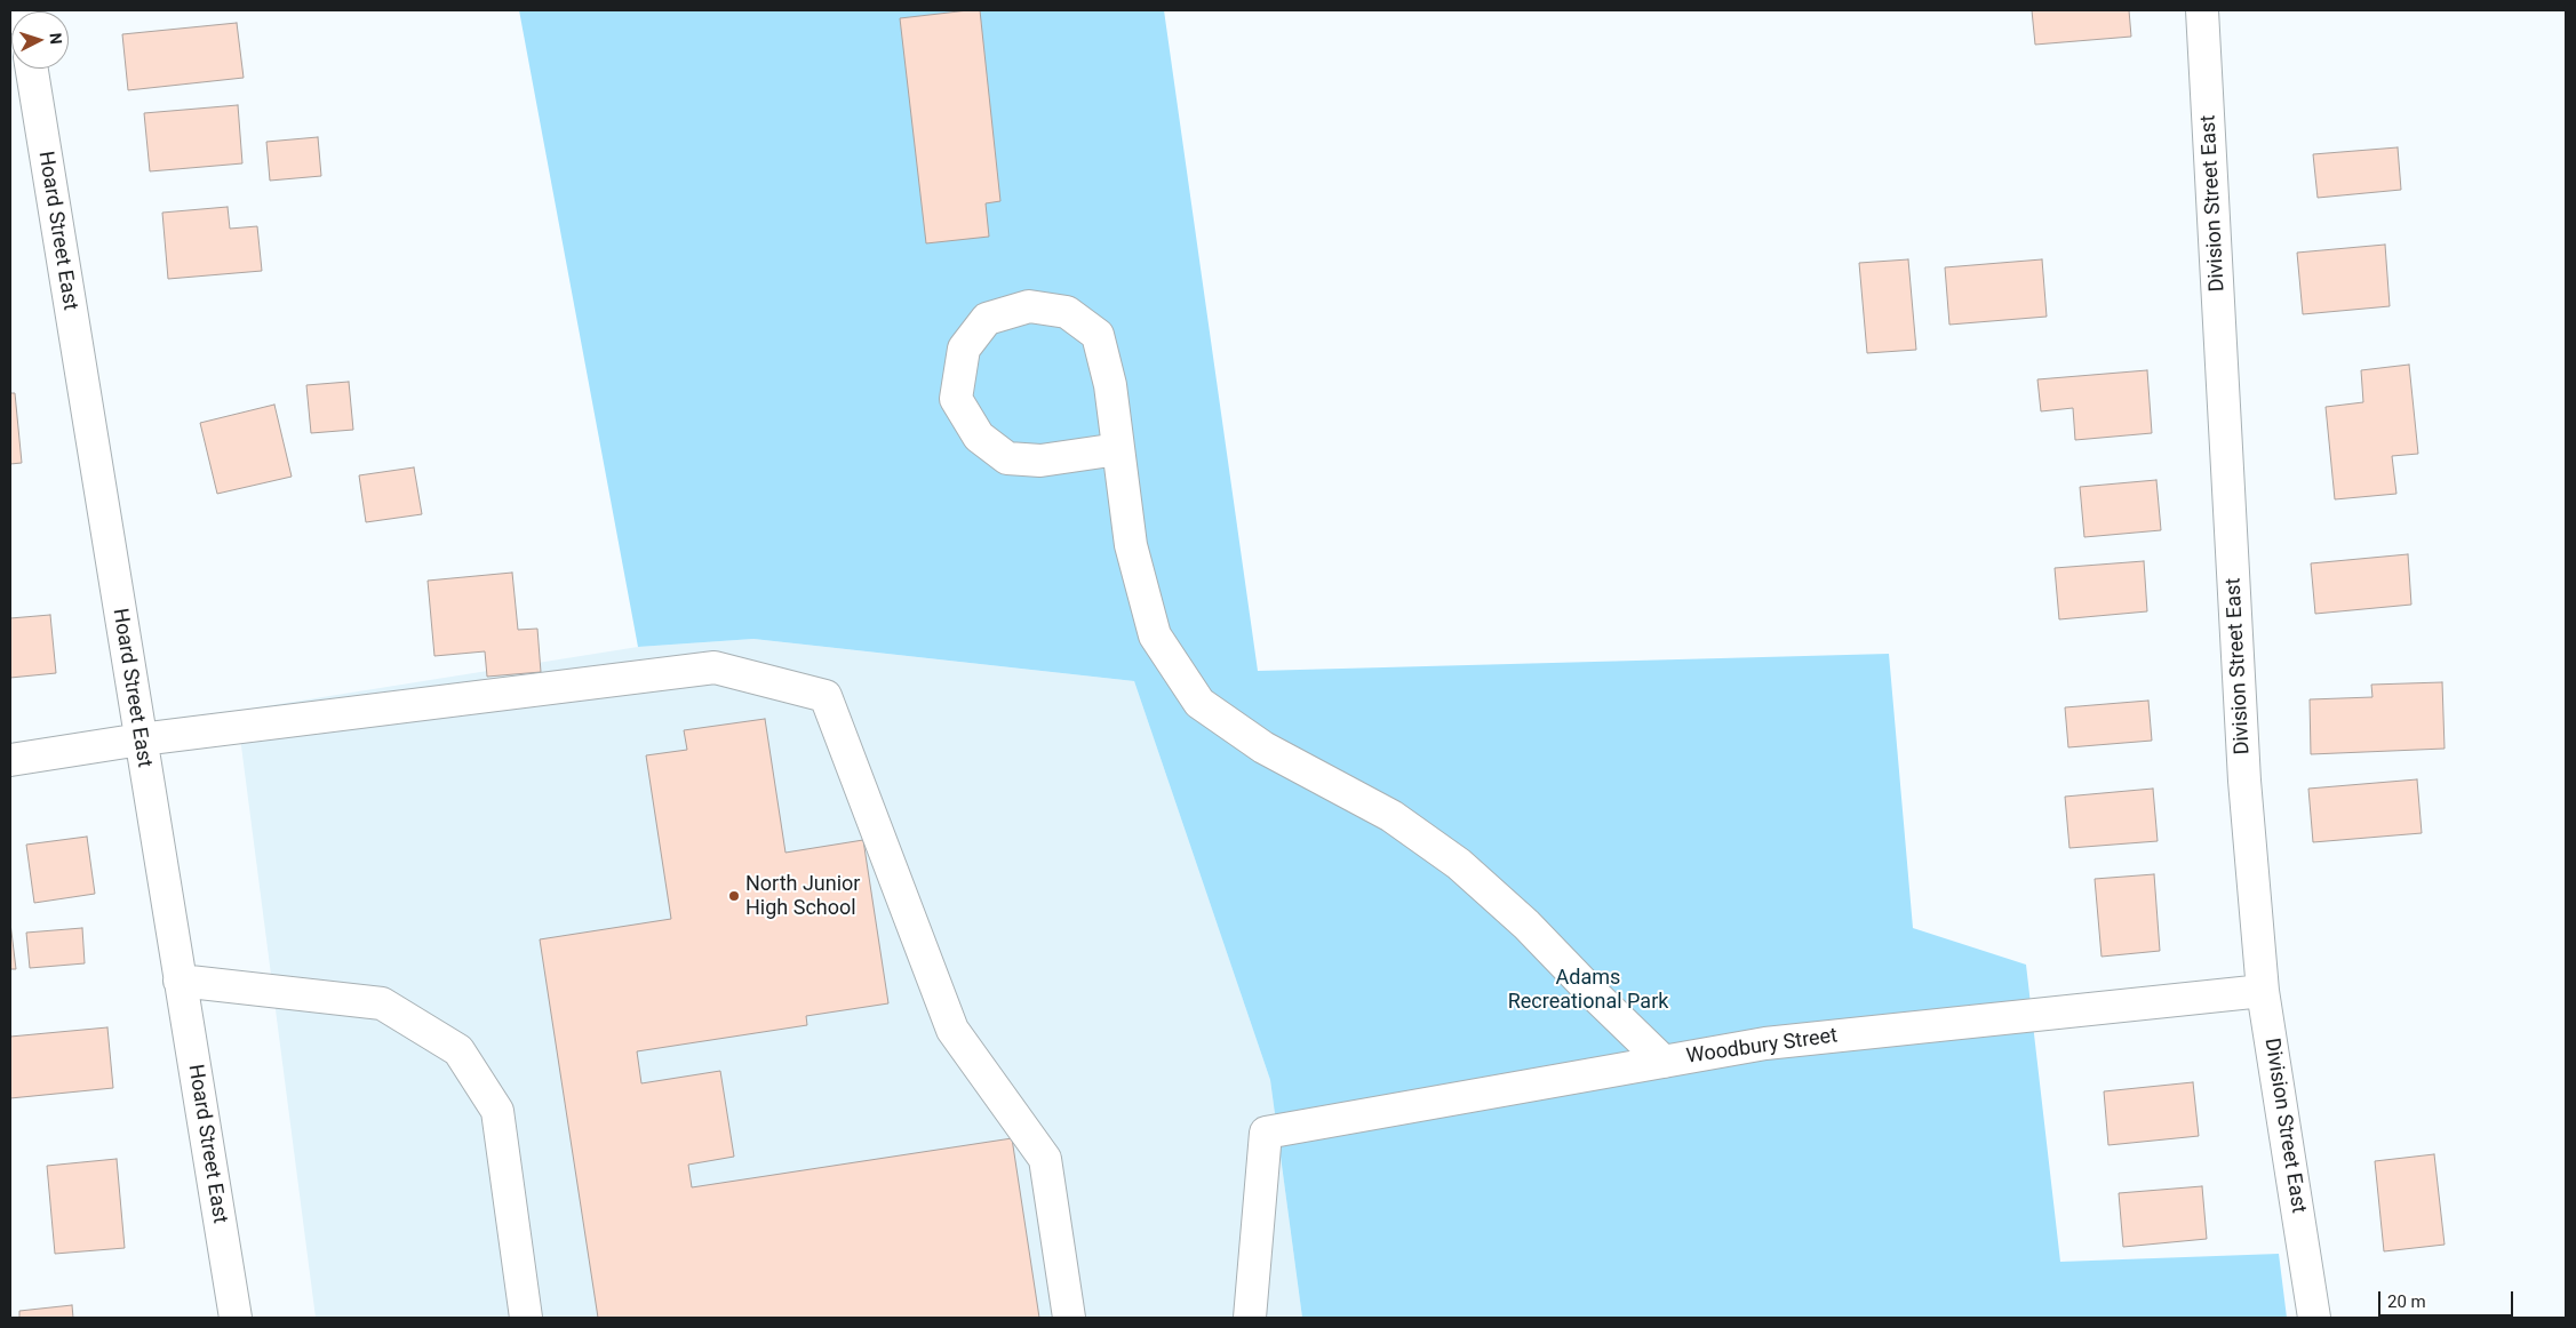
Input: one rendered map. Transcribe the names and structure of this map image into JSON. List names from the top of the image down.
{
  "streets": {
    "street": ["Division Street East", "Hoard Street East", "Woodbury Street"]
  },
  "crossings": [
    ["Division Street East", "Woodbury Street"]
  ],
  "parks": ["Adams Recreational Park"],
  "places": ["North Junior High School"],
  "scale_bar": "20 m",
  "north": "right"
}
